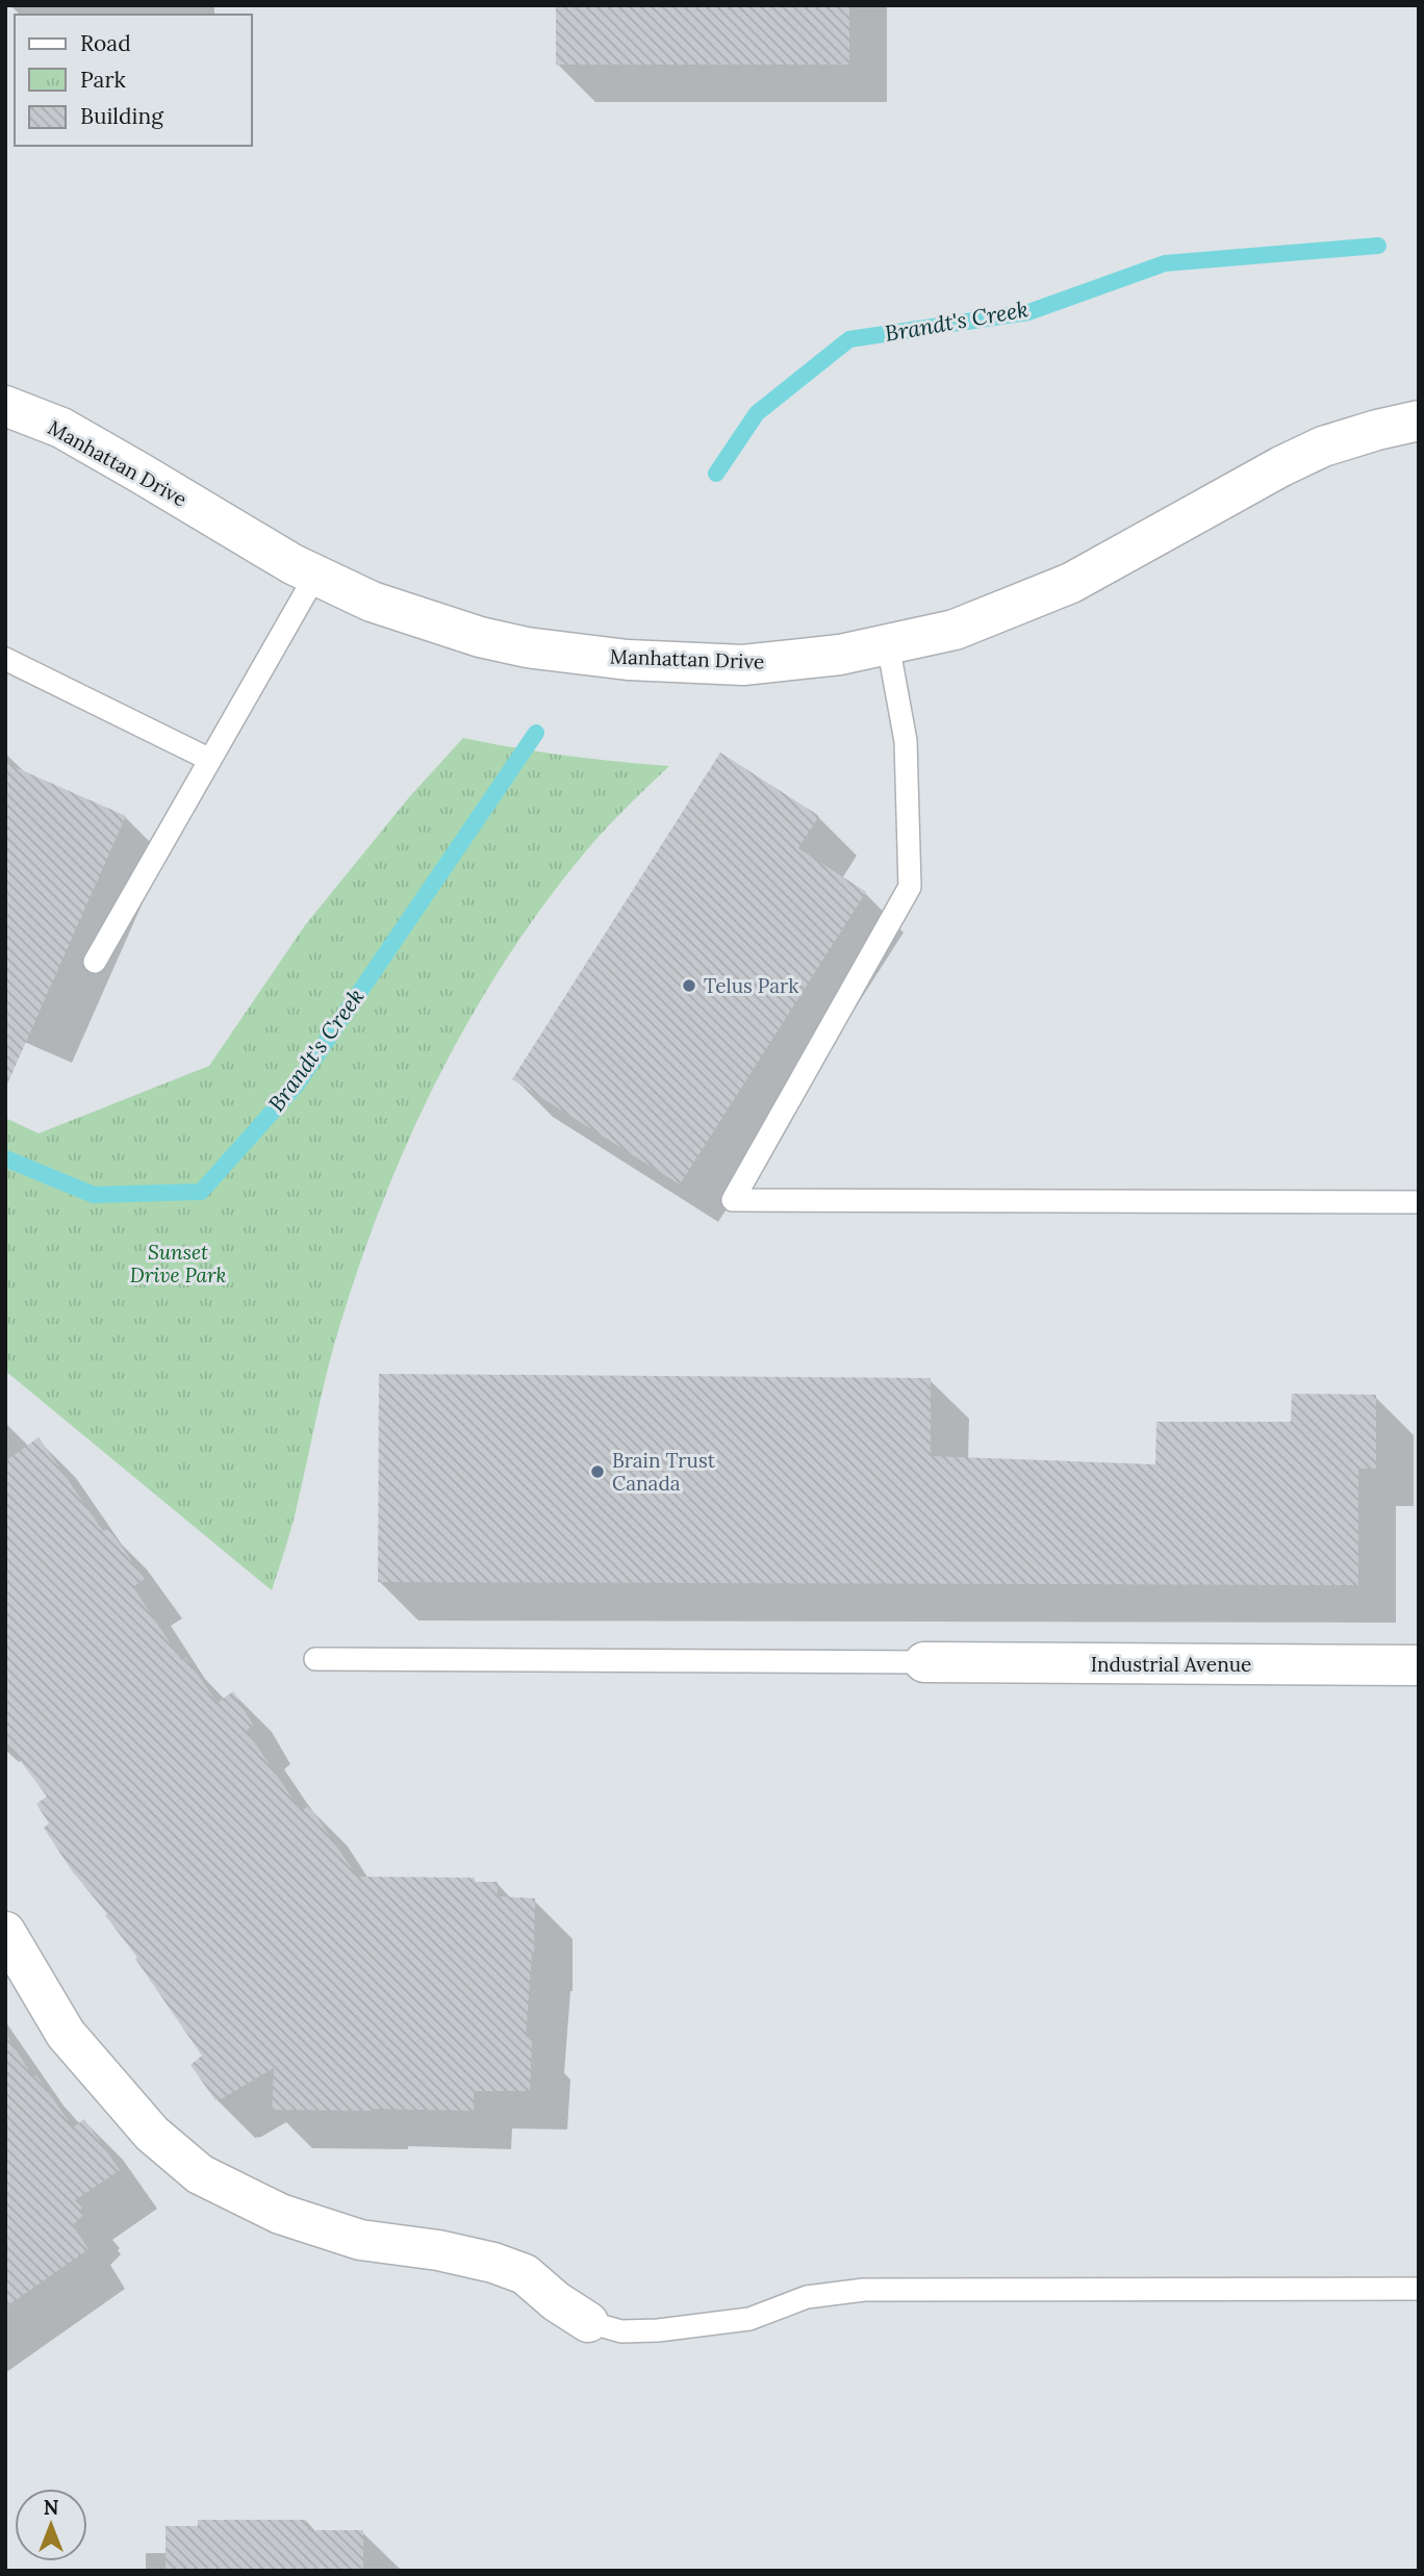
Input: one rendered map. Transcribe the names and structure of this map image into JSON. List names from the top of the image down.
{
  "streets": {
    "street": ["Manhattan Drive", "Industrial Avenue"]
  },
  "water": ["Brandt's Creek"],
  "parks": ["Sunset Drive Park"],
  "places": ["Telus Park", "Brain Trust Canada"],
  "legend": ["Road", "Park", "Building"],
  "north": "top"
}
